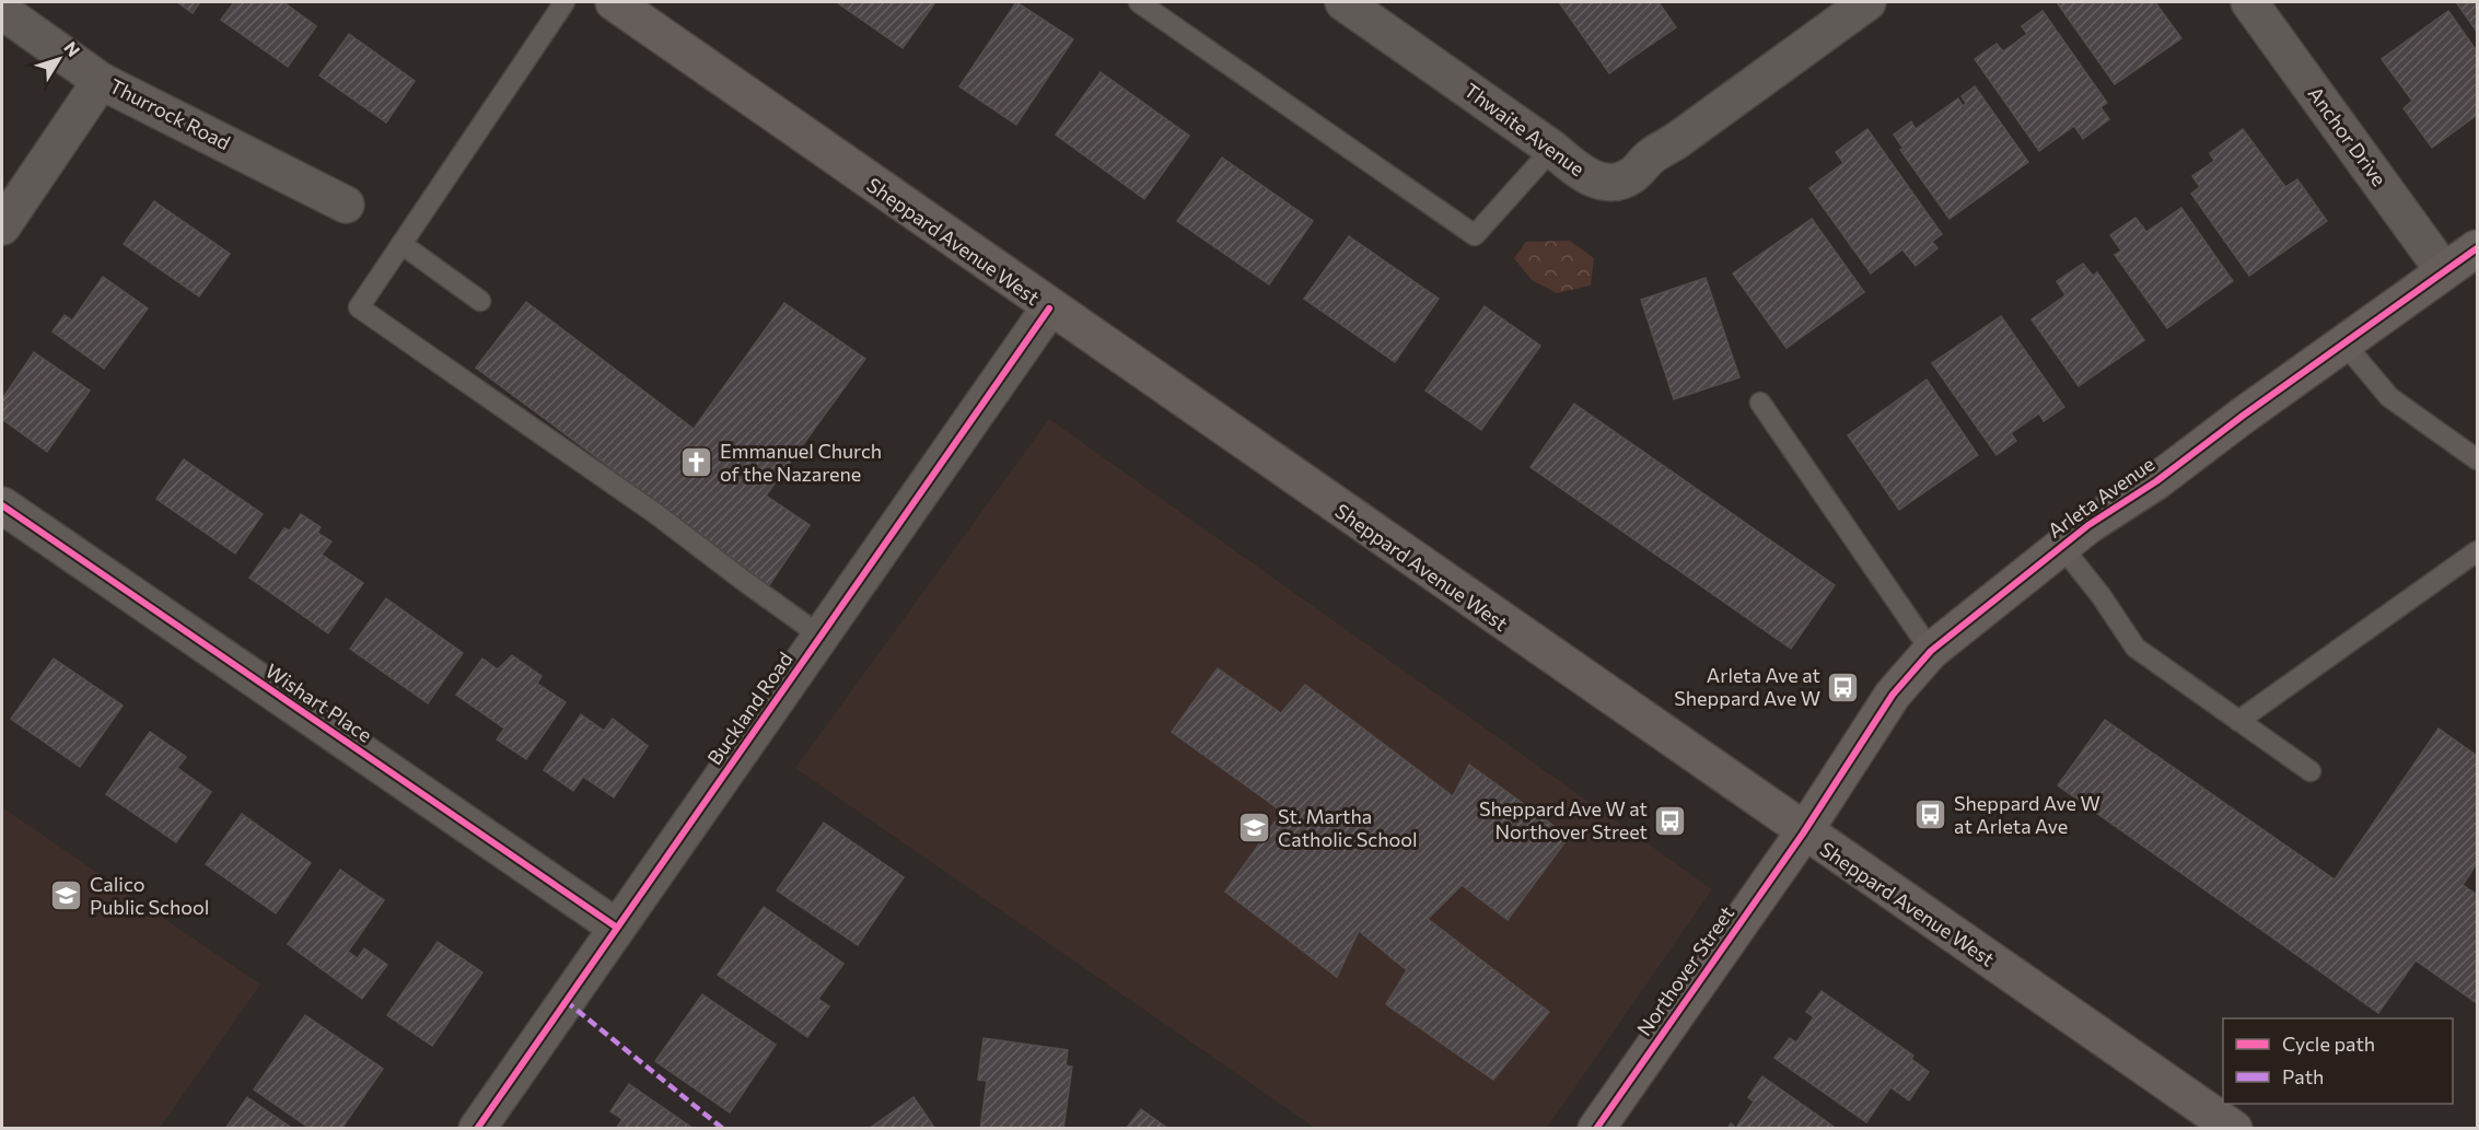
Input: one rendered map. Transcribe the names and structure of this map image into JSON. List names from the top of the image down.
{
  "streets": {
    "main road": ["Sheppard Avenue West", "Arleta Avenue", "Northover Street"],
    "street": [
      "Thurrock Road",
      "Thwaite Avenue",
      "Anchor Drive",
      "Wishart Place",
      "Buckland Road"
    ]
  },
  "crossings": [
    ["Anchor Drive", "Arleta Avenue"],
    ["Sheppard Avenue West", "Arleta Avenue"],
    ["Sheppard Avenue West", "Buckland Road"],
    ["Sheppard Avenue West", "Northover Street"],
    ["Arleta Avenue", "Northover Street"],
    ["Wishart Place", "Buckland Road"]
  ],
  "places": {
    "church": ["Emmanuel Church of the Nazarene"],
    "bus stop": ["Arleta Ave at Sheppard Ave W", "Sheppard Ave W at Arleta Ave", "Sheppard Ave W at Northover Street"],
    "school or university": ["St. Martha Catholic School", "Calico Public School"]
  },
  "legend": ["Cycle path", "Path"],
  "north": "top right"
}
